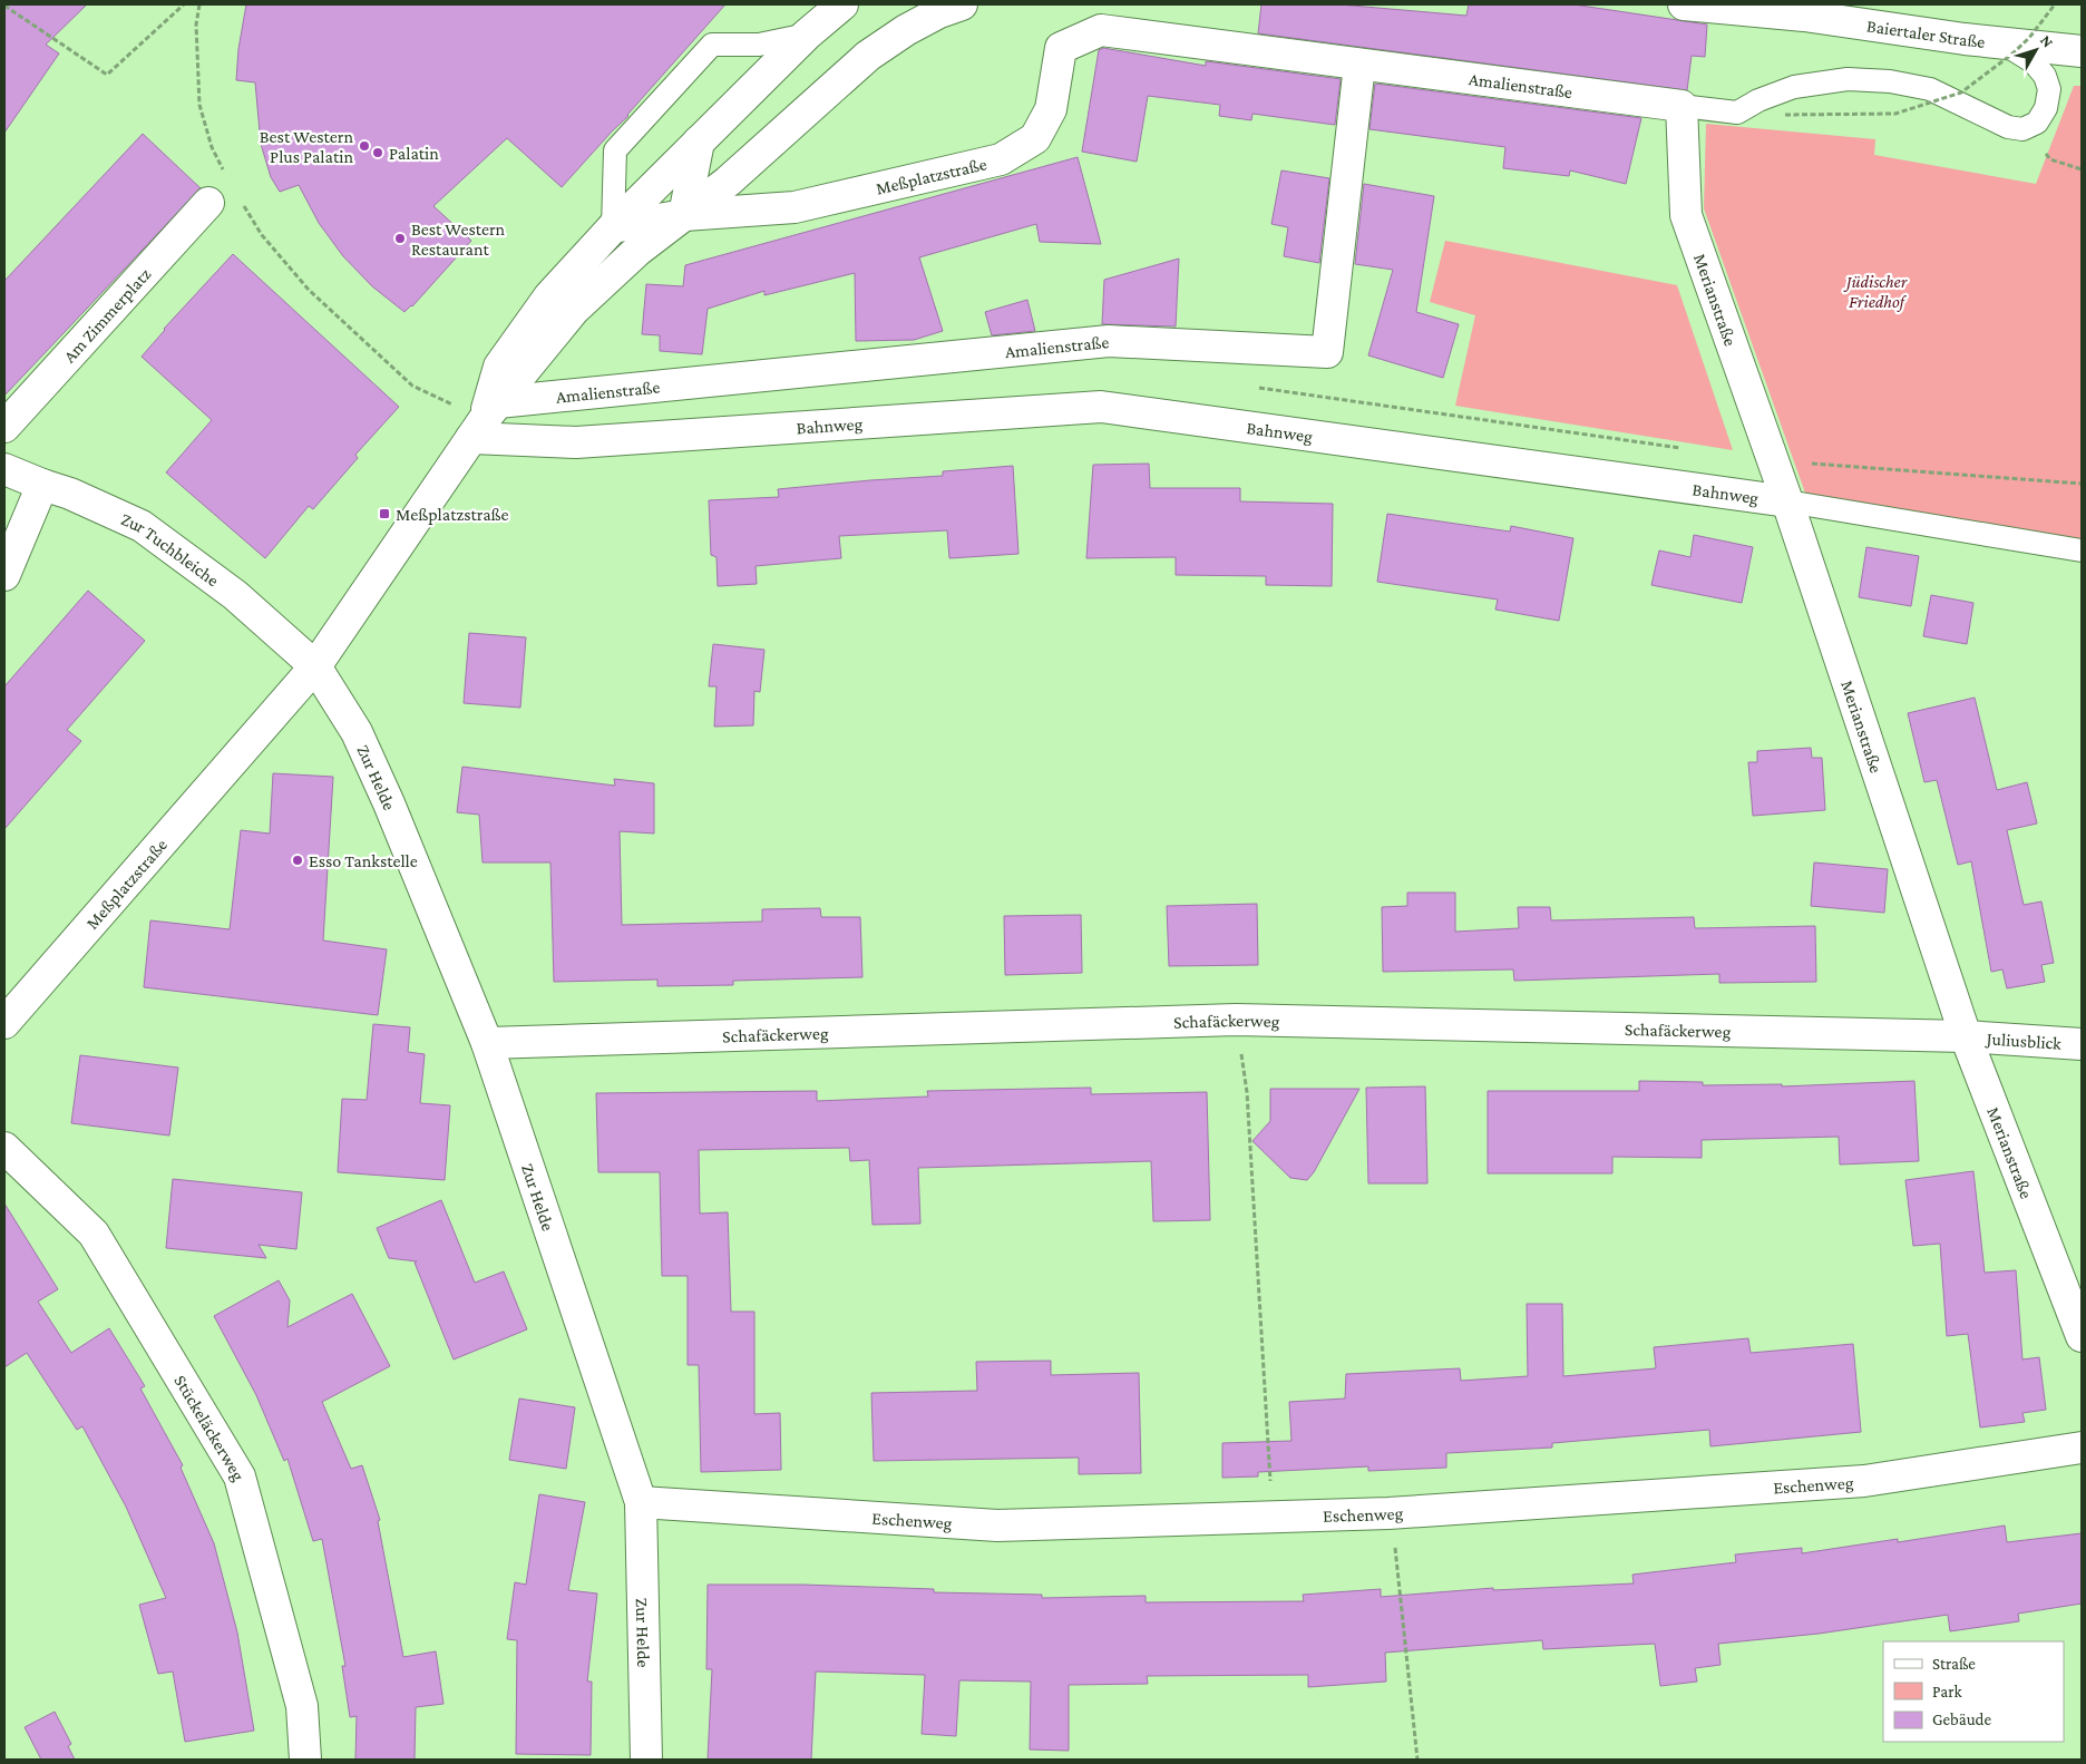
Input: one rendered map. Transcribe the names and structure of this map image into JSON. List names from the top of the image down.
{
  "streets": {
    "street": [
      "Baiertaler Straße",
      "Amalienstraße",
      "Meßplatzstraße",
      "Merianstraße",
      "Am Zimmerplatz",
      "Bahnweg",
      "Zur Tuchbleiche",
      "Zur Helde",
      "Schafäckerweg",
      "Juliusblick",
      "Stückeläckerweg",
      "Eschenweg"
    ]
  },
  "crossings": [
    ["Amalienstraße", "Meßplatzstraße"],
    ["Amalienstraße", "Merianstraße"],
    ["Amalienstraße", "Bahnweg"],
    ["Meßplatzstraße", "Bahnweg"],
    ["Meßplatzstraße", "Zur Tuchbleiche"],
    ["Meßplatzstraße", "Zur Helde"],
    ["Merianstraße", "Bahnweg"],
    ["Merianstraße", "Schafäckerweg"],
    ["Merianstraße", "Juliusblick"],
    ["Zur Tuchbleiche", "Zur Helde"],
    ["Zur Helde", "Schafäckerweg"],
    ["Zur Helde", "Eschenweg"],
    ["Schafäckerweg", "Juliusblick"]
  ],
  "parks": ["Jüdischer Friedhof"],
  "places": {
    "other": [
      "Best Western Plus Palatin",
      "Palatin",
      "Best Western Restaurant",
      "Esso Tankstelle"
    ],
    "transit": ["Meßplatzstraße"]
  },
  "legend": ["Straße", "Park", "Gebäude"],
  "north": "top right"
}
